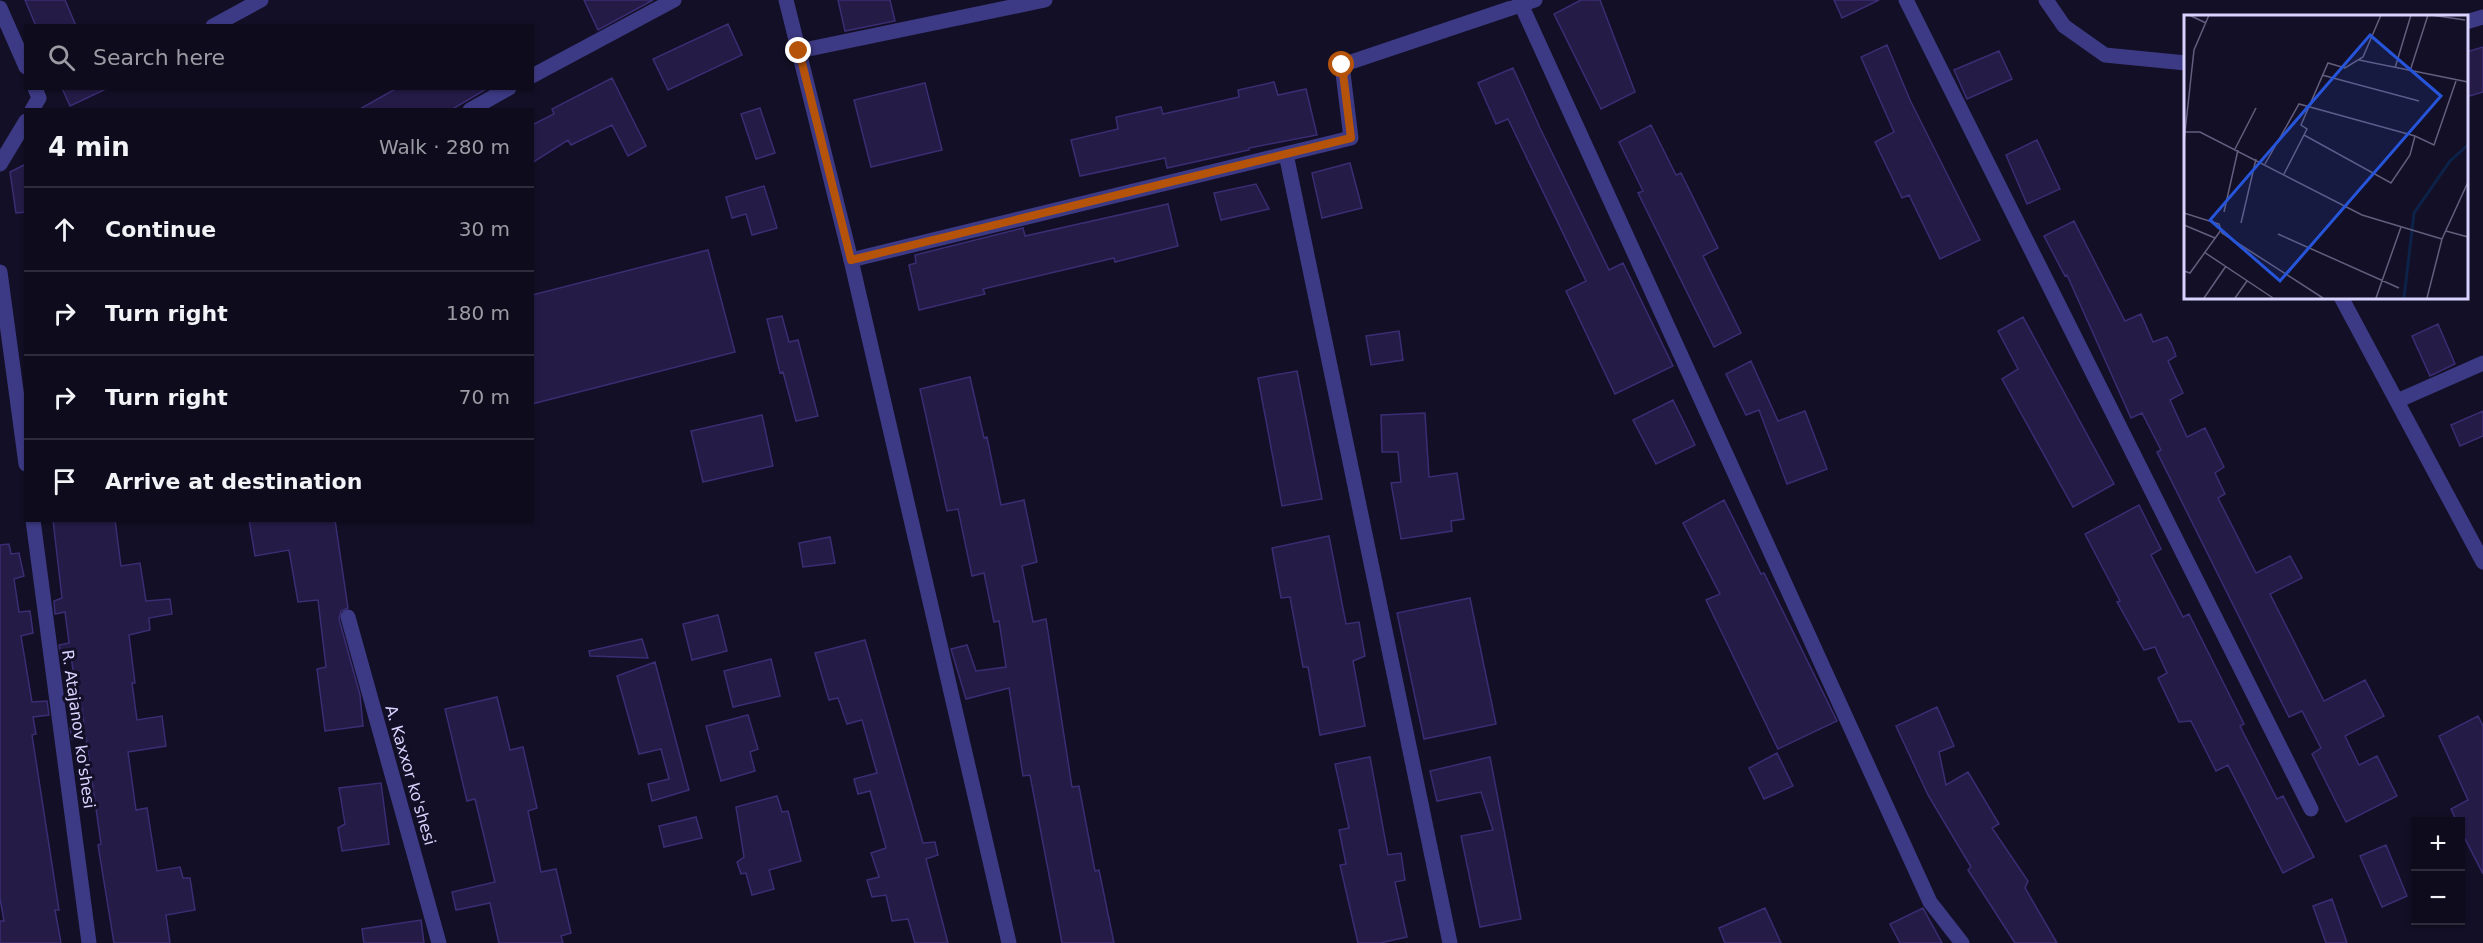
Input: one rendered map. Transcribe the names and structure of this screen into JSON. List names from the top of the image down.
{
  "streets": {
    "street": ["R. Atajanov ko'shesi", "A. Kaxxor ko'shesi"]
  },
  "page": {
    "search": "Search here",
    "heading": ["4 min", "Walk · 280 m"],
    "list": [
      ["Continue", "30 m"],
      ["Turn right", "180 m"],
      ["Turn right", "70 m"],
      "Arrive at destination"
    ],
    "map_buttons": ["+", "−"]
  }
}
